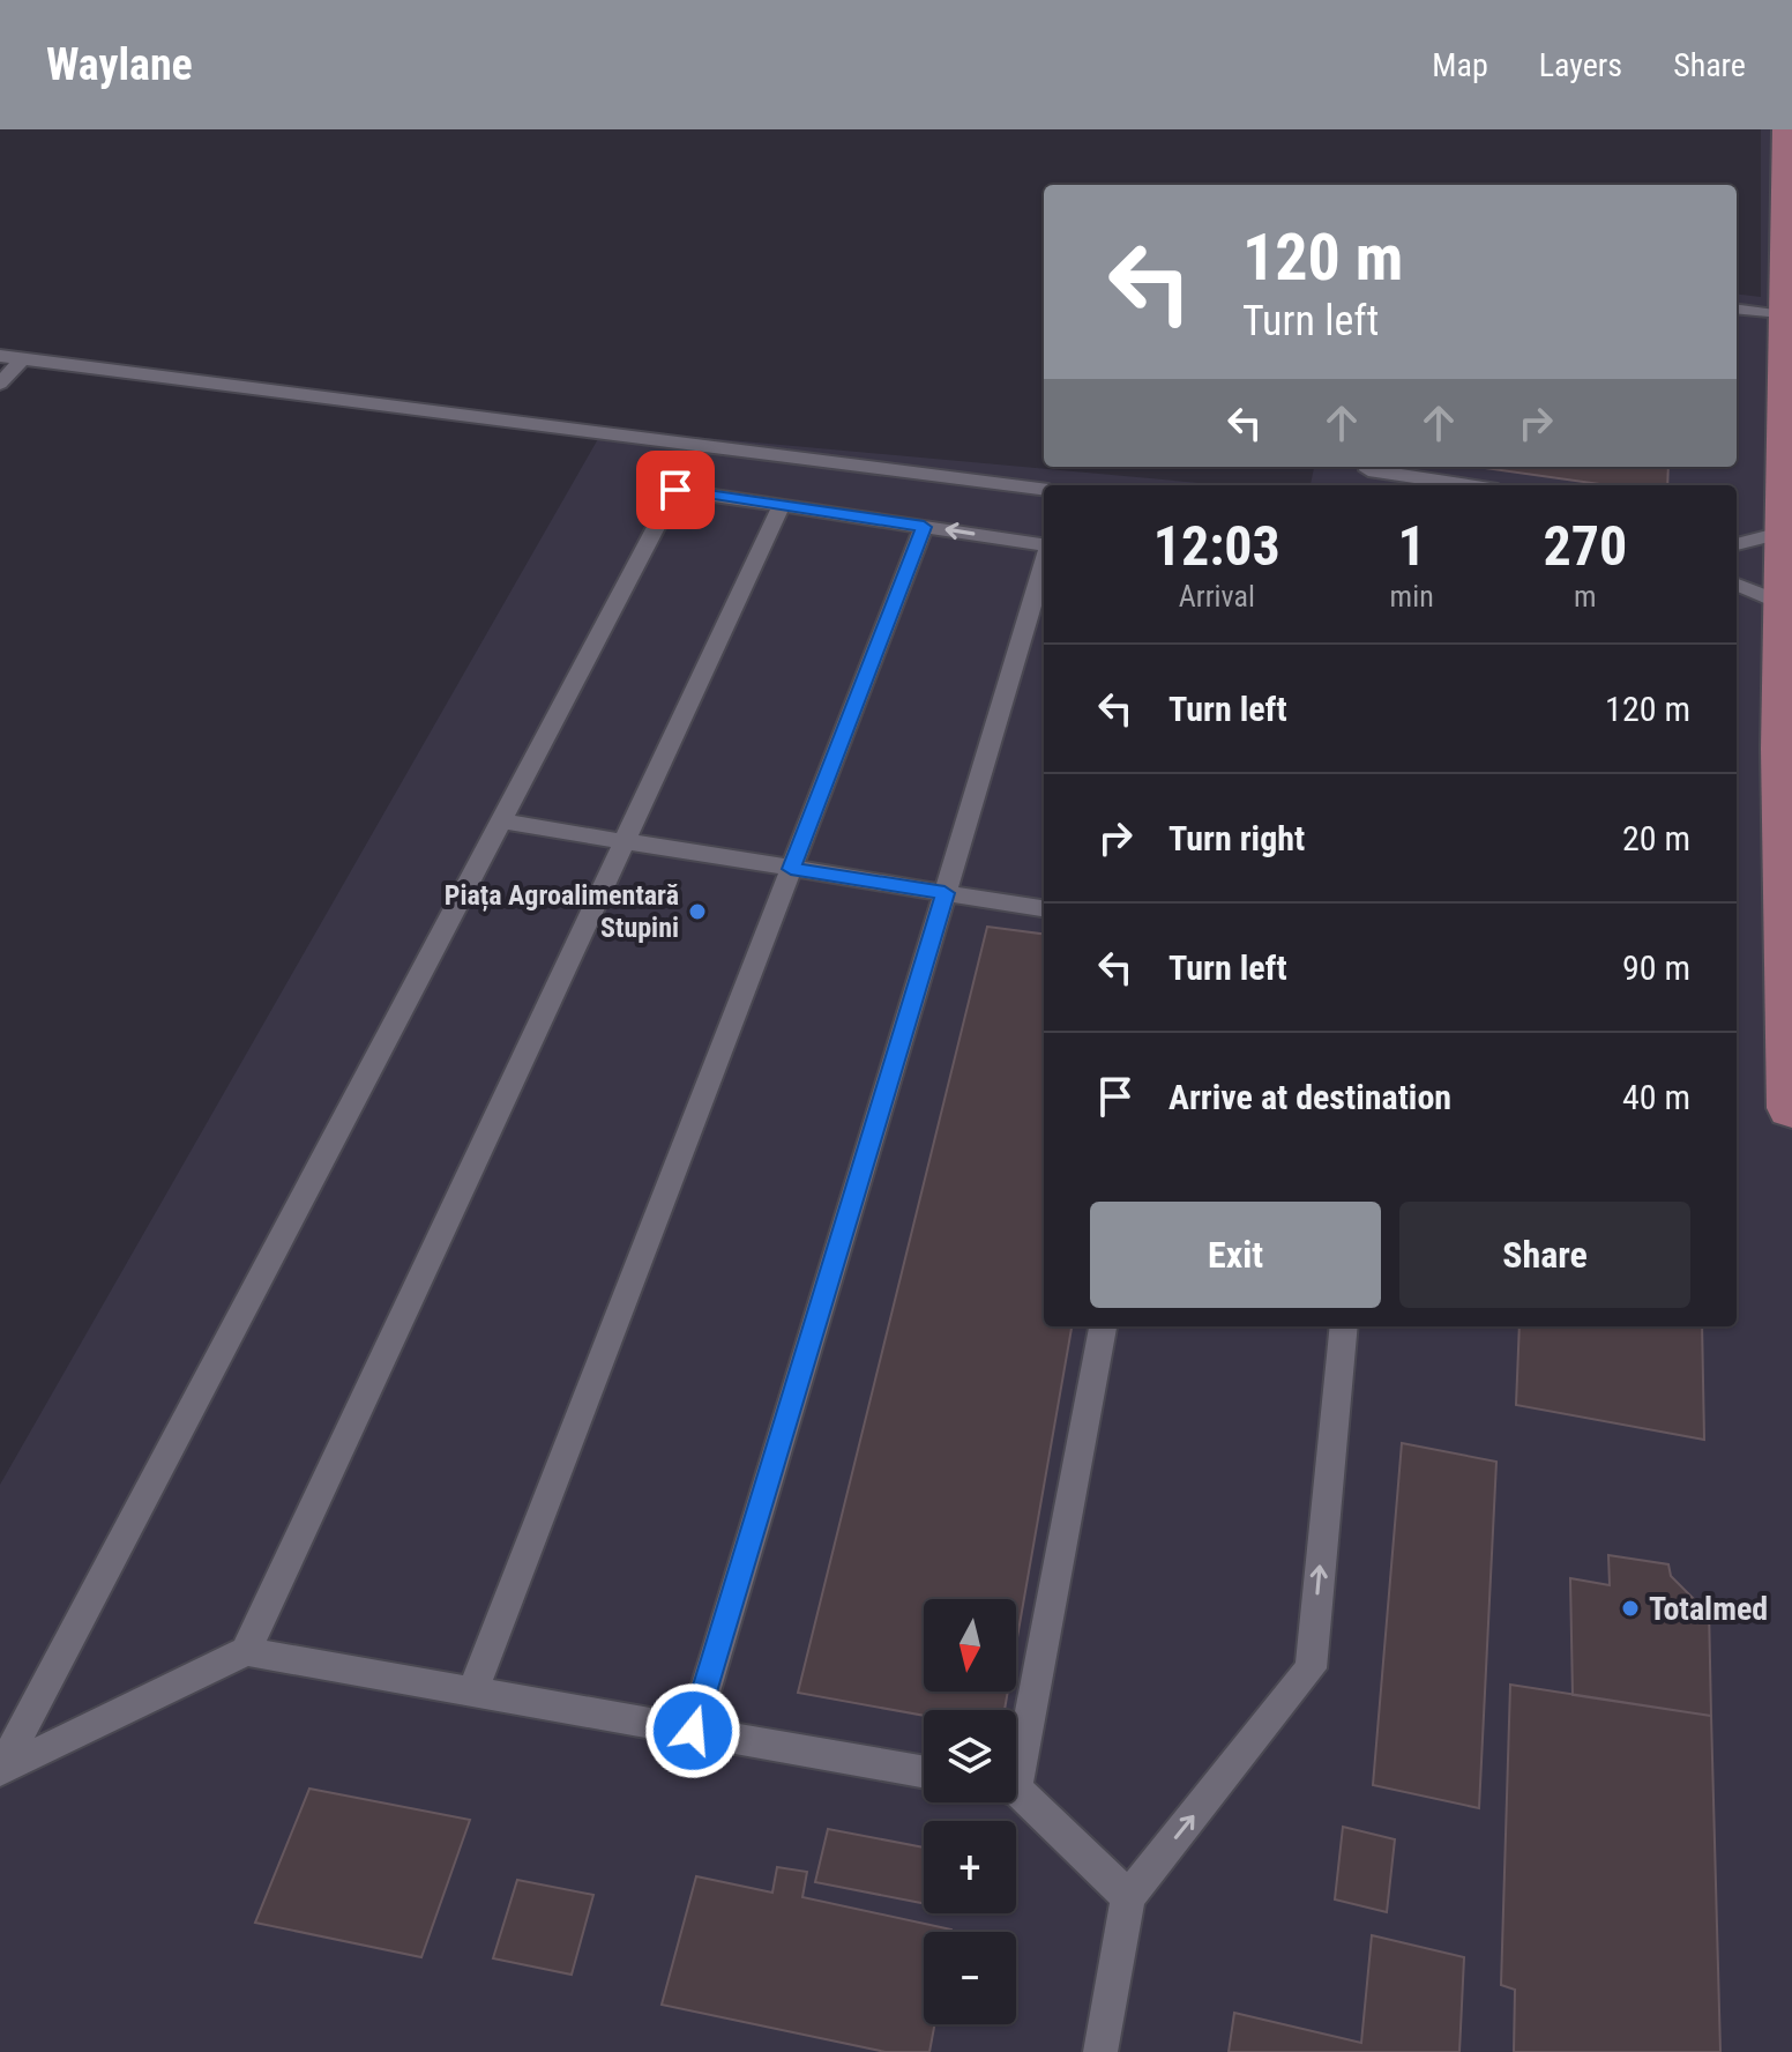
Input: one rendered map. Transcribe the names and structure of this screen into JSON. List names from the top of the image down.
{
  "places": ["Piața Agroalimentară Stupini", "Totalmed"],
  "north": "bottom",
  "page": {
    "header": "Waylane",
    "nav": ["Map", "Layers", "Share"],
    "turn": ["120 m", "Turn left"],
    "eta": [
      "12:03",
      "Arrival",
      "1",
      "min",
      "270",
      "m"
    ],
    "list": [
      {
        "name": "Turn left",
        "value": "120 m"
      },
      {
        "name": "Turn right",
        "value": "20 m"
      },
      {
        "name": "Turn left",
        "value": "90 m"
      },
      {
        "name": "Arrive at destination",
        "value": "40 m"
      }
    ],
    "buttons": ["Exit", "Share"],
    "map_buttons": ["+", "−"]
  }
}
